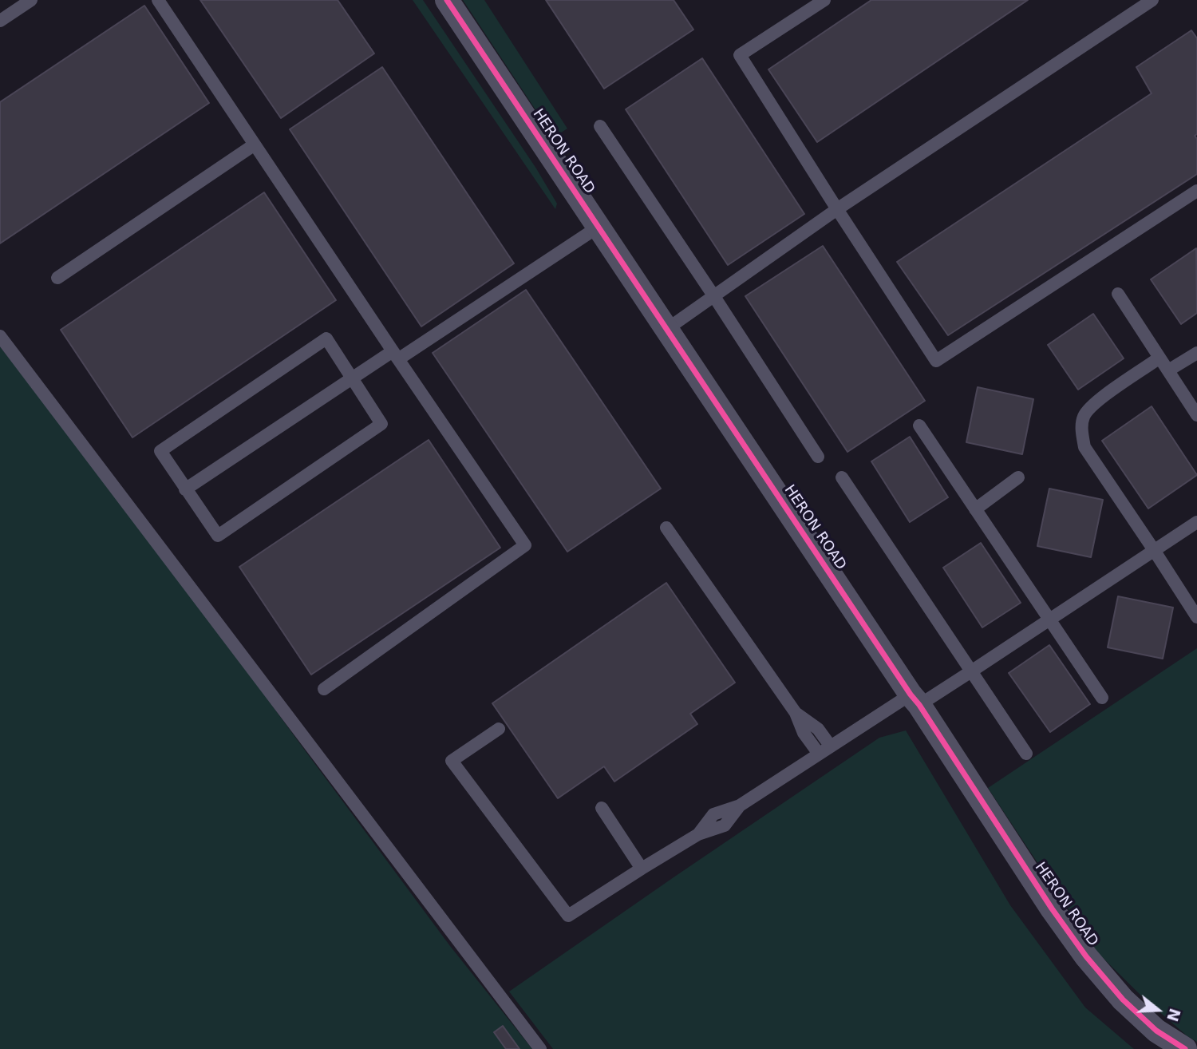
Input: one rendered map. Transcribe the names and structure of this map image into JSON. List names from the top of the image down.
{
  "streets": {
    "street": ["HERON ROAD"]
  },
  "north": "right"
}
